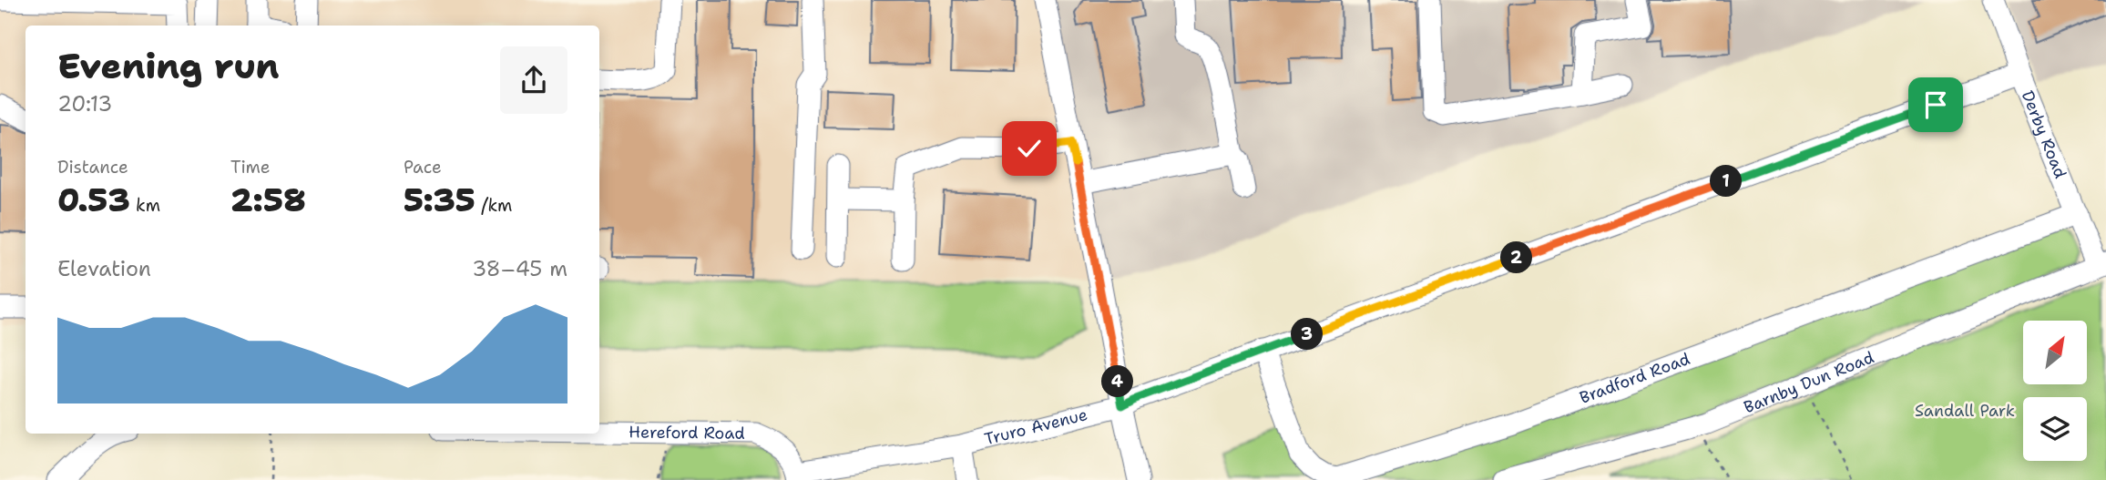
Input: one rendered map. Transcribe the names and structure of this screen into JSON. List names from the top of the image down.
{
  "streets": {
    "street": [
      "Derby Road",
      "Bradford Road",
      "Barnby Dun Road",
      "Truro Avenue",
      "Hereford Road"
    ]
  },
  "crossings": [
    ["Derby Road", "Bradford Road"],
    ["Derby Road", "Barnby Dun Road"],
    ["Derby Road", "Truro Avenue"],
    ["Bradford Road", "Truro Avenue"],
    ["Truro Avenue", "Hereford Road"]
  ],
  "parks": ["Sandall Park"],
  "north": "top right",
  "page": {
    "heading": ["Evening run", "20:13"],
    "stats": [
      ["Distance", "0.53 km"],
      ["Time", "2:58"],
      ["Pace", "5:35 /km"]
    ],
    "pins": [
      "1",
      "2",
      "3",
      "4"
    ],
    "chart": ["Elevation", "38–45 m"]
  }
}
